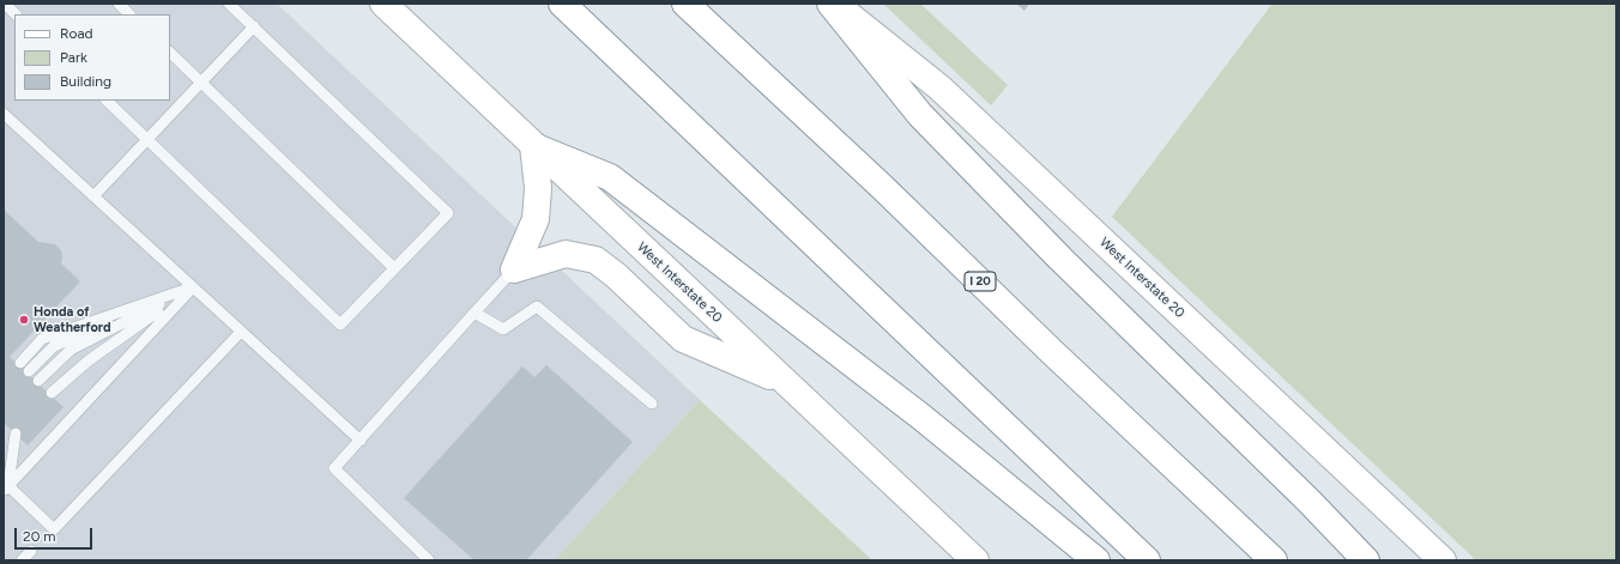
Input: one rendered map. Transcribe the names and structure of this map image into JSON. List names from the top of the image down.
{
  "streets": {
    "main road": ["West Interstate 20", "I 20"]
  },
  "places": ["Honda of Weatherford"],
  "legend": ["Road", "Park", "Building"],
  "scale_bar": "20 m"
}
